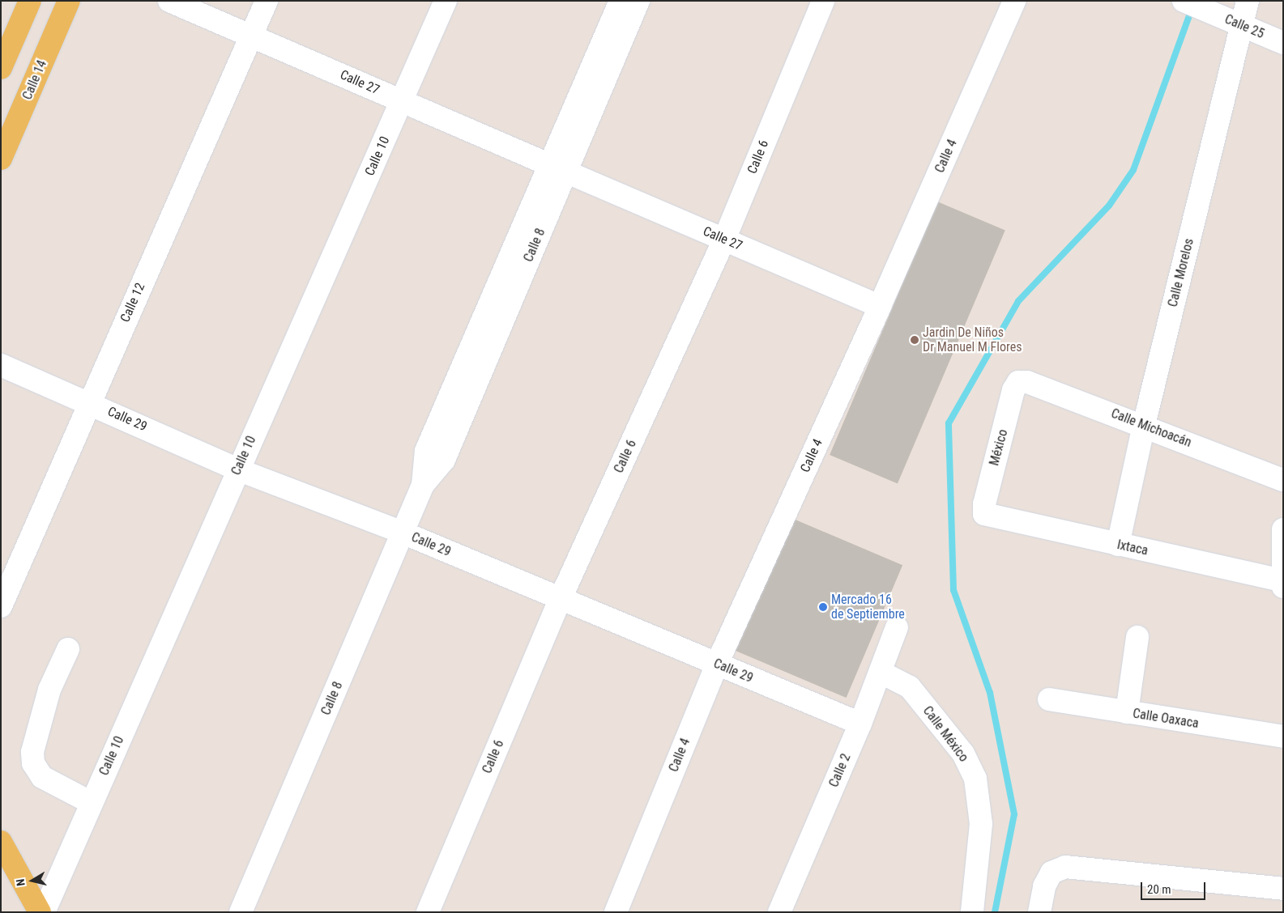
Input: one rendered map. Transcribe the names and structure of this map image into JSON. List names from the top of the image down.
{
  "streets": {
    "main road": ["Calle 14"],
    "street": [
      "Calle 25",
      "Calle 27",
      "Calle 10",
      "Calle 4",
      "Calle 6",
      "Calle 8",
      "Calle Morelos",
      "Calle 12",
      "Calle 29",
      "Calle Michoacán",
      "México",
      "Ixtaca",
      "Calle Oaxaca",
      "Calle México",
      "Calle 2"
    ]
  },
  "crossings": [
    ["Calle 25", "Calle Morelos"],
    ["Calle 27", "Calle 10"],
    ["Calle 27", "Calle 4"],
    ["Calle 27", "Calle 6"],
    ["Calle 27", "Calle 8"],
    ["Calle 27", "Calle 12"],
    ["Calle 10", "Calle 29"],
    ["Calle 4", "Calle 29"],
    ["Calle 6", "Calle 29"],
    ["Calle 8", "Calle 29"],
    ["Calle Morelos", "Calle Michoacán"],
    ["Calle Morelos", "Ixtaca"],
    ["Calle 12", "Calle 29"],
    ["Calle 29", "Calle 2"],
    ["Calle Michoacán", "México"],
    ["México", "Ixtaca"],
    ["Calle México", "Calle 2"]
  ],
  "places": ["Jardin De Niños Dr Manuel M Flores", "Mercado 16 de Septiembre"],
  "scale_bar": "20 m",
  "north": "left"
}
